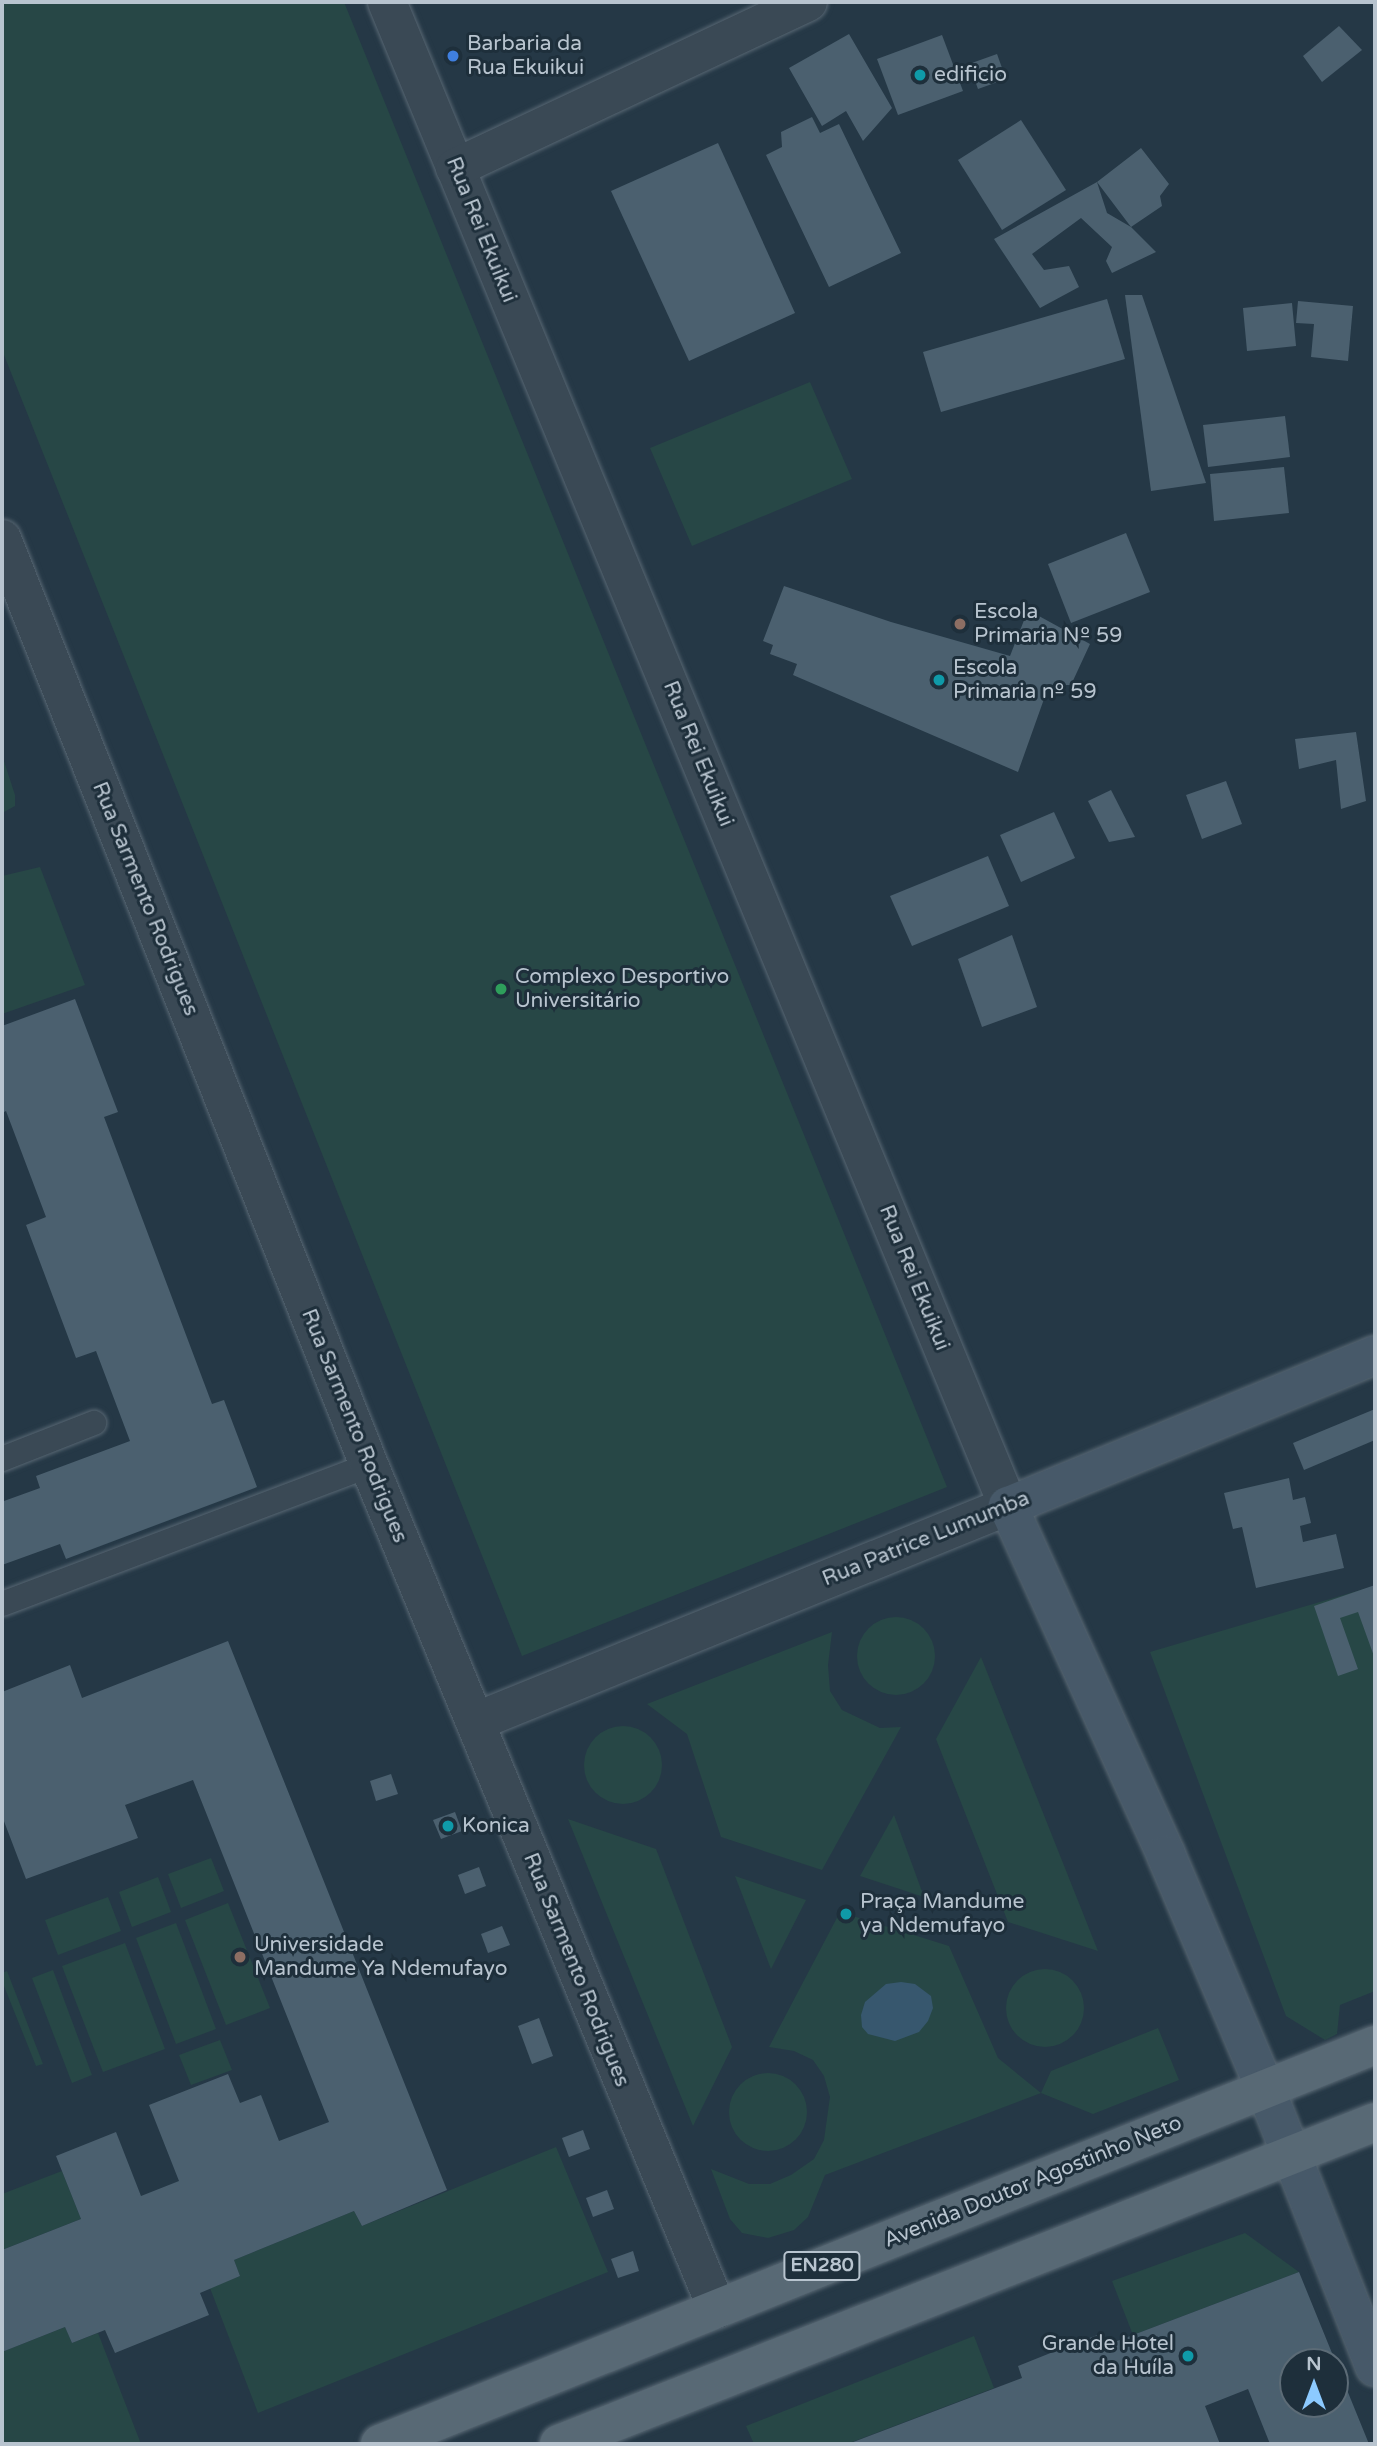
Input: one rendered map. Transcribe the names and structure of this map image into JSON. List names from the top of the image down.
{
  "streets": {
    "main road": ["Avenida Doutor Agostinho Neto", "EN280"],
    "street": ["Rua Rei Ekuikui", "Rua Sarmento Rodrigues", "Rua Patrice Lumumba"]
  },
  "crossings": [
    ["Rua Rei Ekuikui", "Rua Patrice Lumumba"],
    ["Rua Sarmento Rodrigues", "Rua Patrice Lumumba"],
    ["Rua Sarmento Rodrigues", "Avenida Doutor Agostinho Neto"]
  ],
  "places": [
    "Barbaria da Rua Ekuikui",
    "edificio",
    "Escola Primaria Nº 59",
    "Escola Primaria nº 59",
    "Complexo Desportivo Universitário",
    "Konica",
    "Praça Mandume ya Ndemufayo",
    "Universidade Mandume Ya Ndemufayo",
    "Grande Hotel da Huíla"
  ],
  "north": "top"
}
